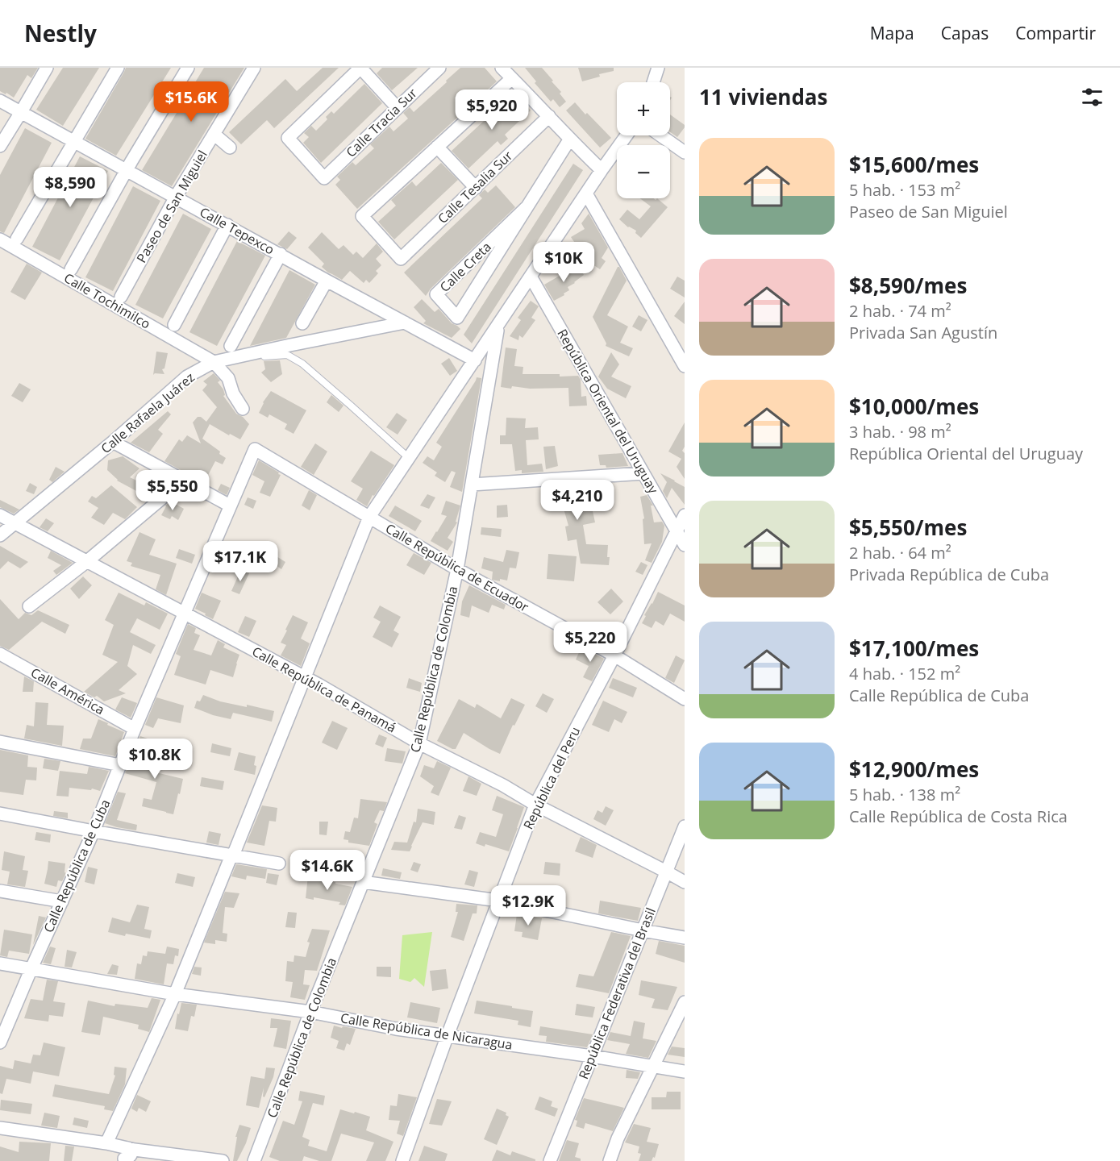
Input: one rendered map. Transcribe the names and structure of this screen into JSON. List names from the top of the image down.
{
  "streets": {
    "street": [
      "Calle Tracia Sur",
      "Calle Tesalia Sur",
      "Paseo de San Miguiel",
      "Calle Tepexco",
      "Calle Creta",
      "Calle Tochimilco",
      "República Oriental del Uruguay",
      "Calle Rafaela Juárez",
      "Calle República de Ecuador",
      "Calle República de Colombia",
      "Calle República de Panamá",
      "Calle América",
      "República del Peru",
      "Calle República de Cuba",
      "República Federativa del Brasil",
      "Calle República de Nicaragua"
    ]
  },
  "crossings": [
    ["Paseo de San Miguiel", "Calle Tepexco"],
    ["Calle Tepexco", "Calle Rafaela Juárez"],
    ["Calle Tochimilco", "Calle Rafaela Juárez"],
    ["República Oriental del Uruguay", "República del Peru"],
    ["Calle Rafaela Juárez", "Calle República de Panamá"],
    ["Calle República de Ecuador", "Calle República de Colombia"],
    ["Calle República de Ecuador", "República del Peru"],
    ["Calle República de Ecuador", "Calle República de Cuba"],
    ["Calle República de Colombia", "Calle República de Panamá"],
    ["Calle República de Colombia", "Calle República de Nicaragua"],
    ["Calle República de Panamá", "República del Peru"],
    ["Calle República de Panamá", "Calle República de Cuba"],
    ["Calle República de Panamá", "República Federativa del Brasil"],
    ["Calle América", "Calle República de Cuba"],
    ["República del Peru", "Calle República de Nicaragua"],
    ["Calle República de Cuba", "Calle República de Nicaragua"],
    ["República Federativa del Brasil", "Calle República de Nicaragua"]
  ],
  "page": {
    "header": "Nestly",
    "nav": ["Mapa", "Capas", "Compartir"],
    "heading": "11 viviendas",
    "price": [
      "$15.6K",
      "$5,920",
      "$8,590",
      "$10K",
      "$5,550",
      "$4,210",
      "$17.1K",
      "$5,220",
      "$10.8K",
      "$14.6K",
      "$12.9K"
    ],
    "map_buttons": ["+", "−"],
    "list": [
      {
        "name": "$15,600/mes",
        "note": "5 hab. · 153 m² · Paseo de San Miguiel"
      },
      {
        "name": "$8,590/mes",
        "note": "2 hab. · 74 m² · Privada San Agustín"
      },
      {
        "name": "$10,000/mes",
        "note": "3 hab. · 98 m² · República Oriental del Uruguay"
      },
      {
        "name": "$5,550/mes",
        "note": "2 hab. · 64 m² · Privada República de Cuba"
      },
      {
        "name": "$17,100/mes",
        "note": "4 hab. · 152 m² · Calle República de Cuba"
      },
      {
        "name": "$12,900/mes",
        "note": "5 hab. · 138 m² · Calle República de Costa Rica"
      }
    ]
  }
}
